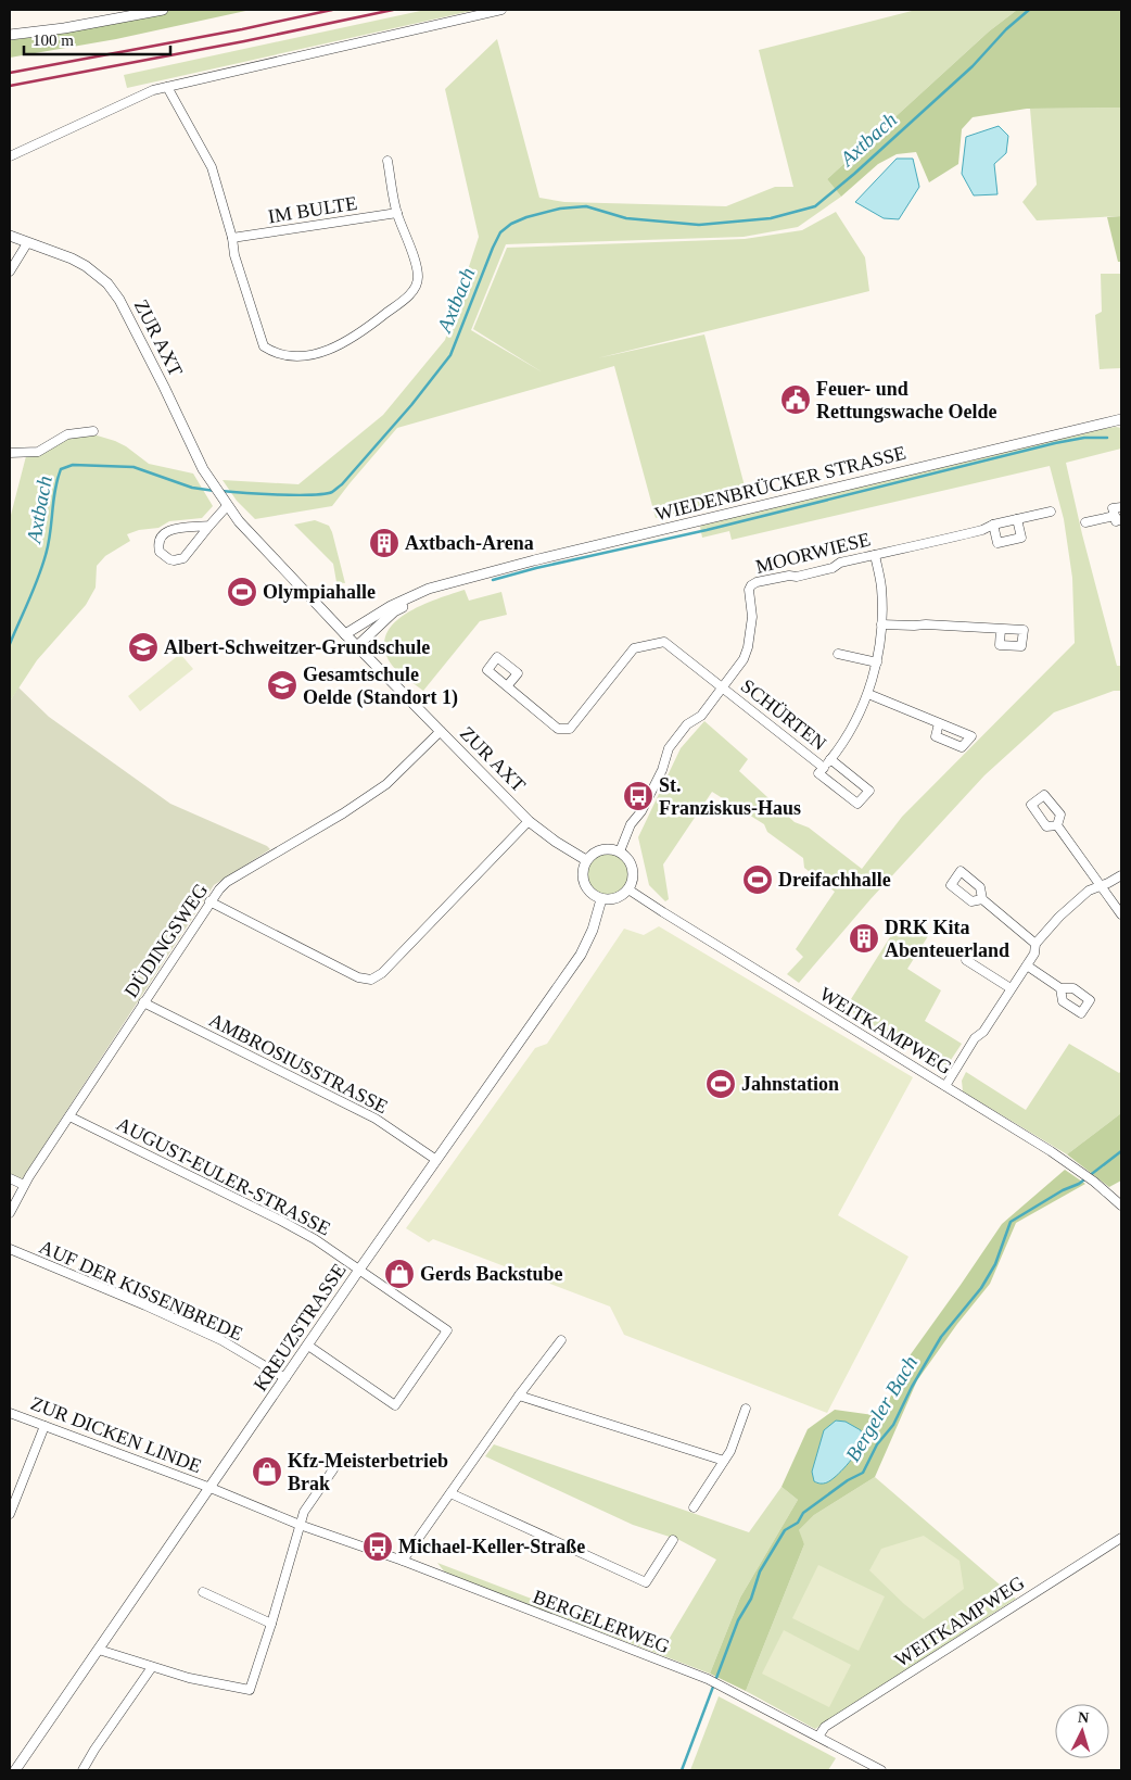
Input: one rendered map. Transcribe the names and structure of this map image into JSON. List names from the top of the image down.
{
  "streets": {
    "street": [
      "IM BULTE",
      "ZUR AXT",
      "WIEDENBRÜCKER STRASSE",
      "MOORWIESE",
      "SCHÜRTEN",
      "DÜDINGSWEG",
      "WEITKAMPWEG",
      "AMBROSIUSSTRASSE",
      "AUGUST-EULER-STRASSE",
      "AUF DER KISSENBREDE",
      "KREUZSTRASSE",
      "ZUR DICKEN LINDE",
      "BERGELERWEG"
    ]
  },
  "crossings": [
    ["ZUR AXT", "WIEDENBRÜCKER STRASSE"],
    ["ZUR AXT", "MOORWIESE"],
    ["ZUR AXT", "DÜDINGSWEG"],
    ["ZUR AXT", "WEITKAMPWEG"],
    ["ZUR AXT", "KREUZSTRASSE"],
    ["MOORWIESE", "SCHÜRTEN"],
    ["MOORWIESE", "WEITKAMPWEG"],
    ["MOORWIESE", "KREUZSTRASSE"],
    ["DÜDINGSWEG", "AMBROSIUSSTRASSE"],
    ["DÜDINGSWEG", "AUGUST-EULER-STRASSE"],
    ["WEITKAMPWEG", "KREUZSTRASSE"],
    ["WEITKAMPWEG", "BERGELERWEG"],
    ["AMBROSIUSSTRASSE", "KREUZSTRASSE"],
    ["AUGUST-EULER-STRASSE", "KREUZSTRASSE"],
    ["AUF DER KISSENBREDE", "KREUZSTRASSE"],
    ["KREUZSTRASSE", "ZUR DICKEN LINDE"],
    ["KREUZSTRASSE", "BERGELERWEG"],
    ["ZUR DICKEN LINDE", "BERGELERWEG"]
  ],
  "water": ["Axtbach", "Bergeler Bach"],
  "places": {
    "public building": ["Feuer- und Rettungswache Oelde"],
    "building": ["Axtbach-Arena", "DRK Kita Abenteuerland"],
    "sports": ["Olympiahalle", "Dreifachhalle", "Jahnstation"],
    "school or university": ["Albert-Schweitzer-Grundschule", "Gesamtschule Oelde (Standort 1)"],
    "bus stop": ["St. Franziskus-Haus", "Michael-Keller-Straße"],
    "shop": ["Gerds Backstube", "Kfz-Meisterbetrieb Brak"]
  },
  "scale_bar": "100 m",
  "north": "top"
}
